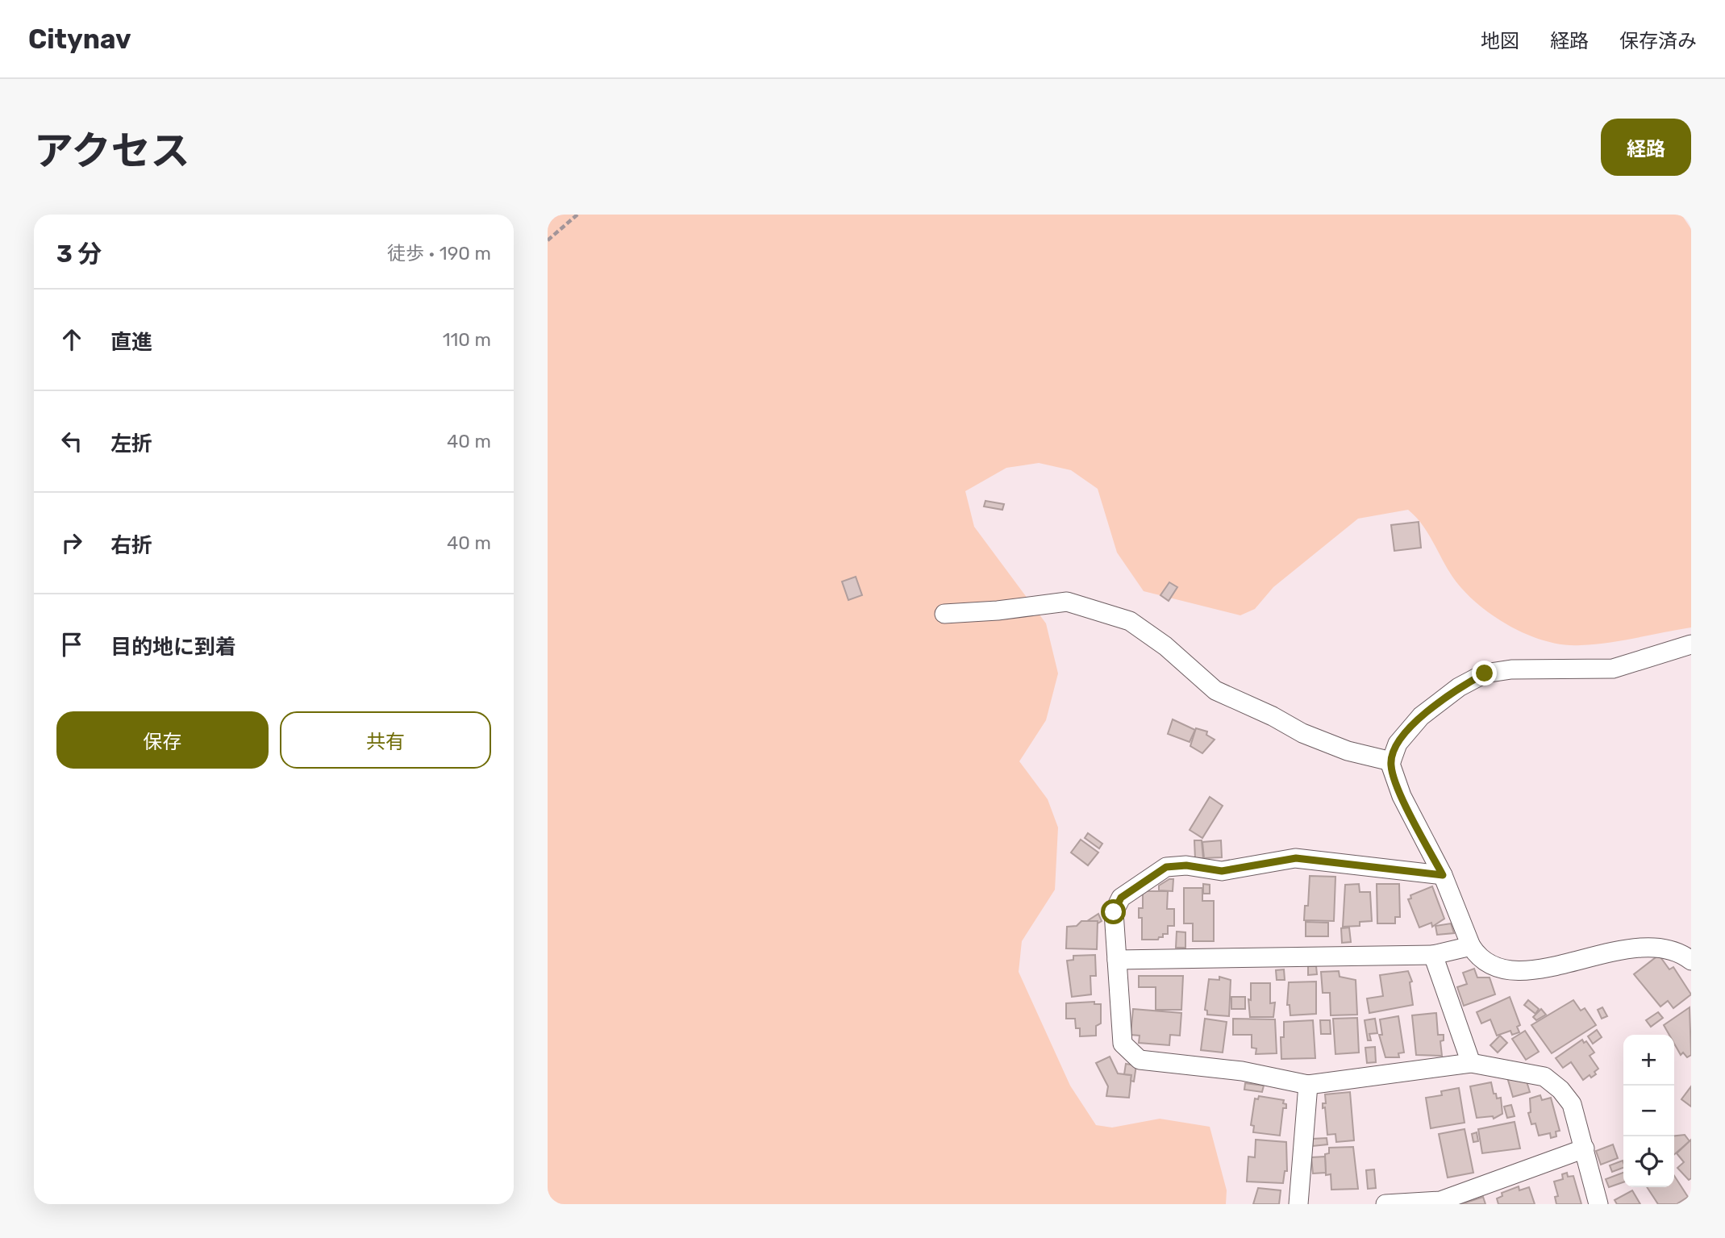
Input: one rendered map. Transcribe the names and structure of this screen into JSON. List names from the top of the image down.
{
  "page": {
    "header": "Citynav",
    "nav": ["地図", "経路", "保存済み"],
    "title": "アクセス",
    "buttons": [
      "経路",
      ["保存", "共有"]
    ],
    "heading": ["3 分", "徒歩 · 190 m"],
    "list": [
      ["直進", "110 m"],
      ["左折", "40 m"],
      ["右折", "40 m"],
      "目的地に到着"
    ],
    "map_buttons": ["+", "−"]
  }
}
